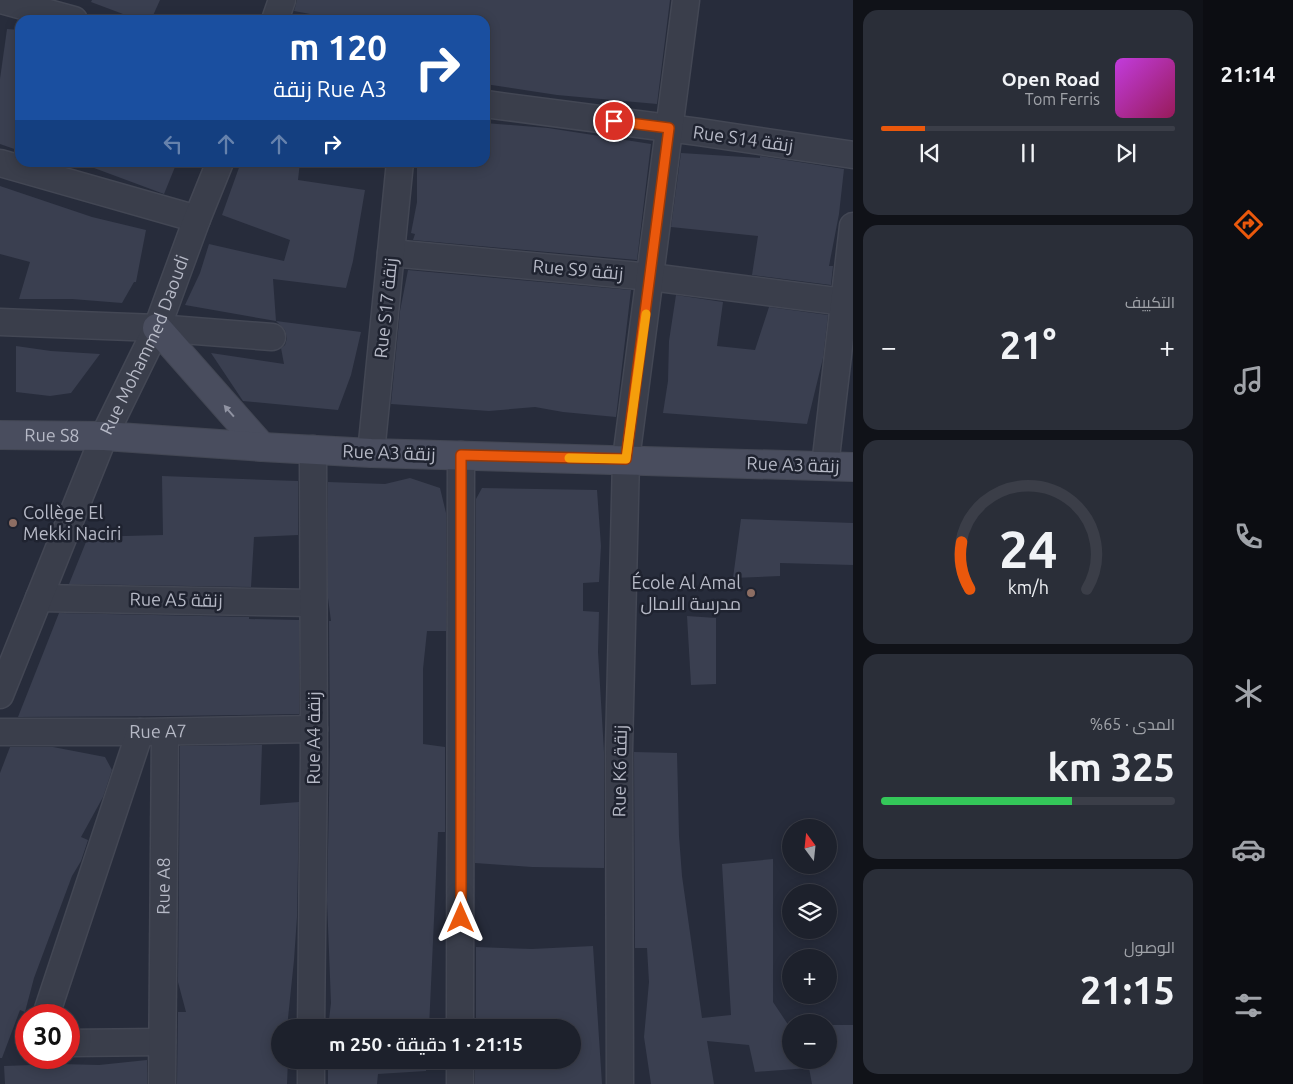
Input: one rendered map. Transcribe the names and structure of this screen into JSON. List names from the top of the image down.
{
  "streets": {
    "street": [
      "Rue S14 زنقة",
      "Rue S9 زنقة",
      "Rue S17 زنقة",
      "Rue Mohammed Daoudi",
      "Rue S8",
      "Rue A3 زنقة",
      "Rue A5 زنقة",
      "Rue A7",
      "Rue A4 زنقة",
      "Rue K6 زنقة",
      "Rue A8"
    ]
  },
  "crossings": [
    ["Rue S14 زنقة", "Rue K6 زنقة"],
    ["Rue S9 زنقة", "Rue S17 زنقة"],
    ["Rue S9 زنقة", "Rue K6 زنقة"],
    ["Rue S17 زنقة", "Rue A3 زنقة"],
    ["Rue Mohammed Daoudi", "Rue S8"],
    ["Rue Mohammed Daoudi", "Rue A3 زنقة"],
    ["Rue Mohammed Daoudi", "Rue A5 زنقة"],
    ["Rue S8", "Rue A3 زنقة"],
    ["Rue A3 زنقة", "Rue A4 زنقة"],
    ["Rue A3 زنقة", "Rue K6 زنقة"],
    ["Rue A5 زنقة", "Rue A4 زنقة"],
    ["Rue A7", "Rue A4 زنقة"],
    ["Rue A7", "Rue A8"]
  ],
  "places": ["Collège El Mekki Naciri", "École Al Amal مدرسة الامال"],
  "north": "top",
  "page": {
    "tabs": "21:14",
    "turn": ["120 m", "Rue A3 زنقة"],
    "song": ["Open Road", "Tom Ferris"],
    "tile": [
      "التكييف",
      ["المدى · 65%", "325 km"],
      ["الوصول", "21:15"]
    ],
    "heat": ["−", "21°", "+"],
    "map_buttons": ["+", "−"],
    "limit": "30",
    "trip": "21:15 · 1 دقيقة · 250 m",
    "gauge": ["24", "km/h"]
  }
}
